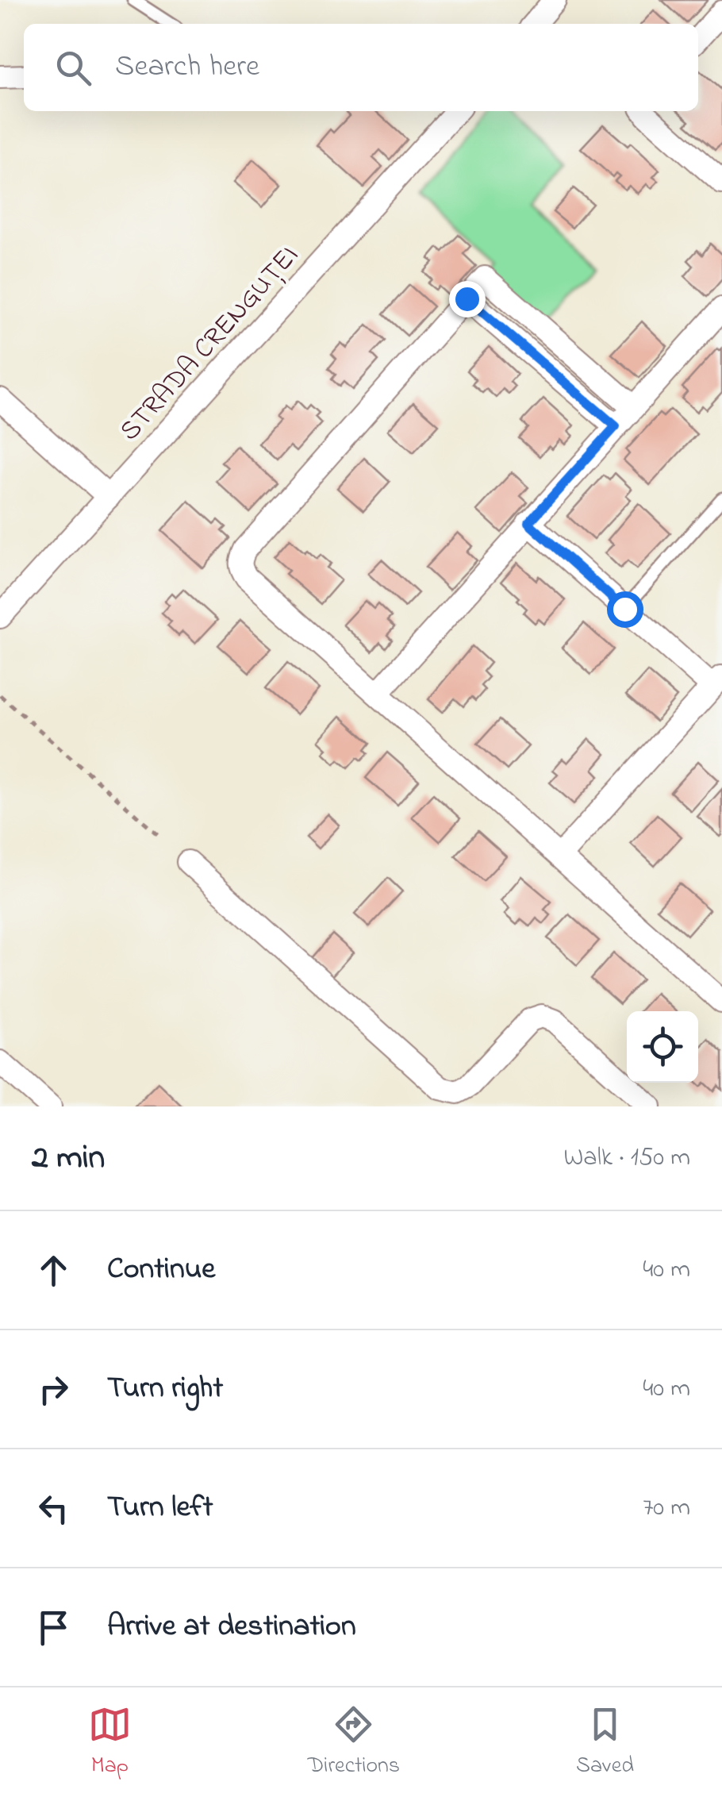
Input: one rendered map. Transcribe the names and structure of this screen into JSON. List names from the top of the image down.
{
  "streets": {
    "street": ["STRADA CRENGUȚEI"]
  },
  "page": {
    "search": "Search here",
    "heading": ["2 min", "Walk · 150 m"],
    "list": [
      ["Continue", "40 m"],
      ["Turn right", "40 m"],
      ["Turn left", "70 m"],
      "Arrive at destination"
    ],
    "nav": ["Map", "Directions", "Saved"]
  }
}
